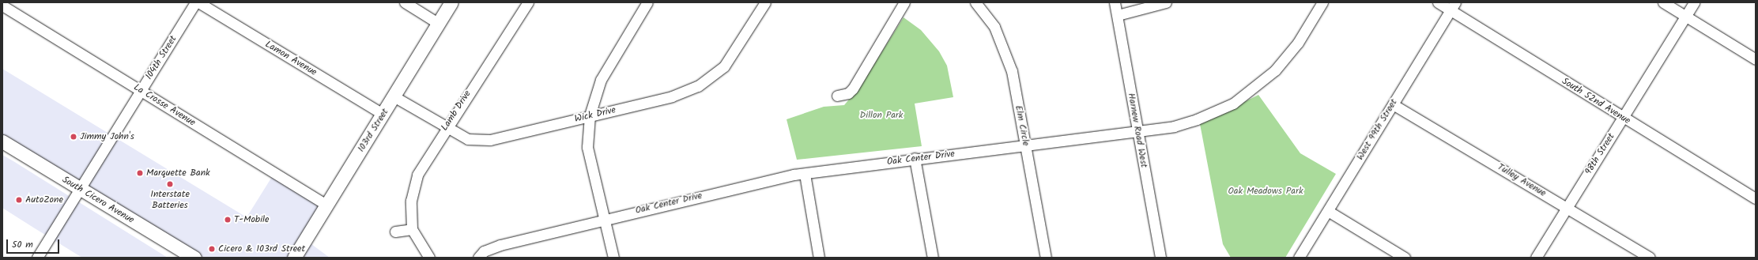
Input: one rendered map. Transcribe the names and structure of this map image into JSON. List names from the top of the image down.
{
  "streets": {
    "main road": ["103rd Street", "South Cicero Avenue"],
    "street": [
      "104th Street",
      "Lamon Avenue",
      "South 52nd Avenue",
      "La Crosse Avenue",
      "Lamb Drive",
      "Wick Drive",
      "Elm Circle",
      "West 99th Street",
      "Harnew Road West",
      "98th Street",
      "Oak Center Drive",
      "Tulley Avenue"
    ]
  },
  "crossings": [
    ["104th Street", "La Crosse Avenue"],
    ["104th Street", "South Cicero Avenue"],
    ["Lamon Avenue", "103rd Street"],
    ["South 52nd Avenue", "West 99th Street"],
    ["South 52nd Avenue", "98th Street"],
    ["La Crosse Avenue", "103rd Street"],
    ["Lamb Drive", "Wick Drive"],
    ["Wick Drive", "103rd Street"],
    ["Elm Circle", "Oak Center Drive"],
    ["West 99th Street", "Tulley Avenue"],
    ["Harnew Road West", "Oak Center Drive"],
    ["98th Street", "Tulley Avenue"]
  ],
  "parks": ["Dillon Park", "Oak Meadows Park"],
  "places": [
    "Jimmy John's",
    "Marquette Bank",
    "Interstate Batteries",
    "AutoZone",
    "T-Mobile",
    "Cicero & 103rd Street"
  ],
  "scale_bar": "50 m"
}
